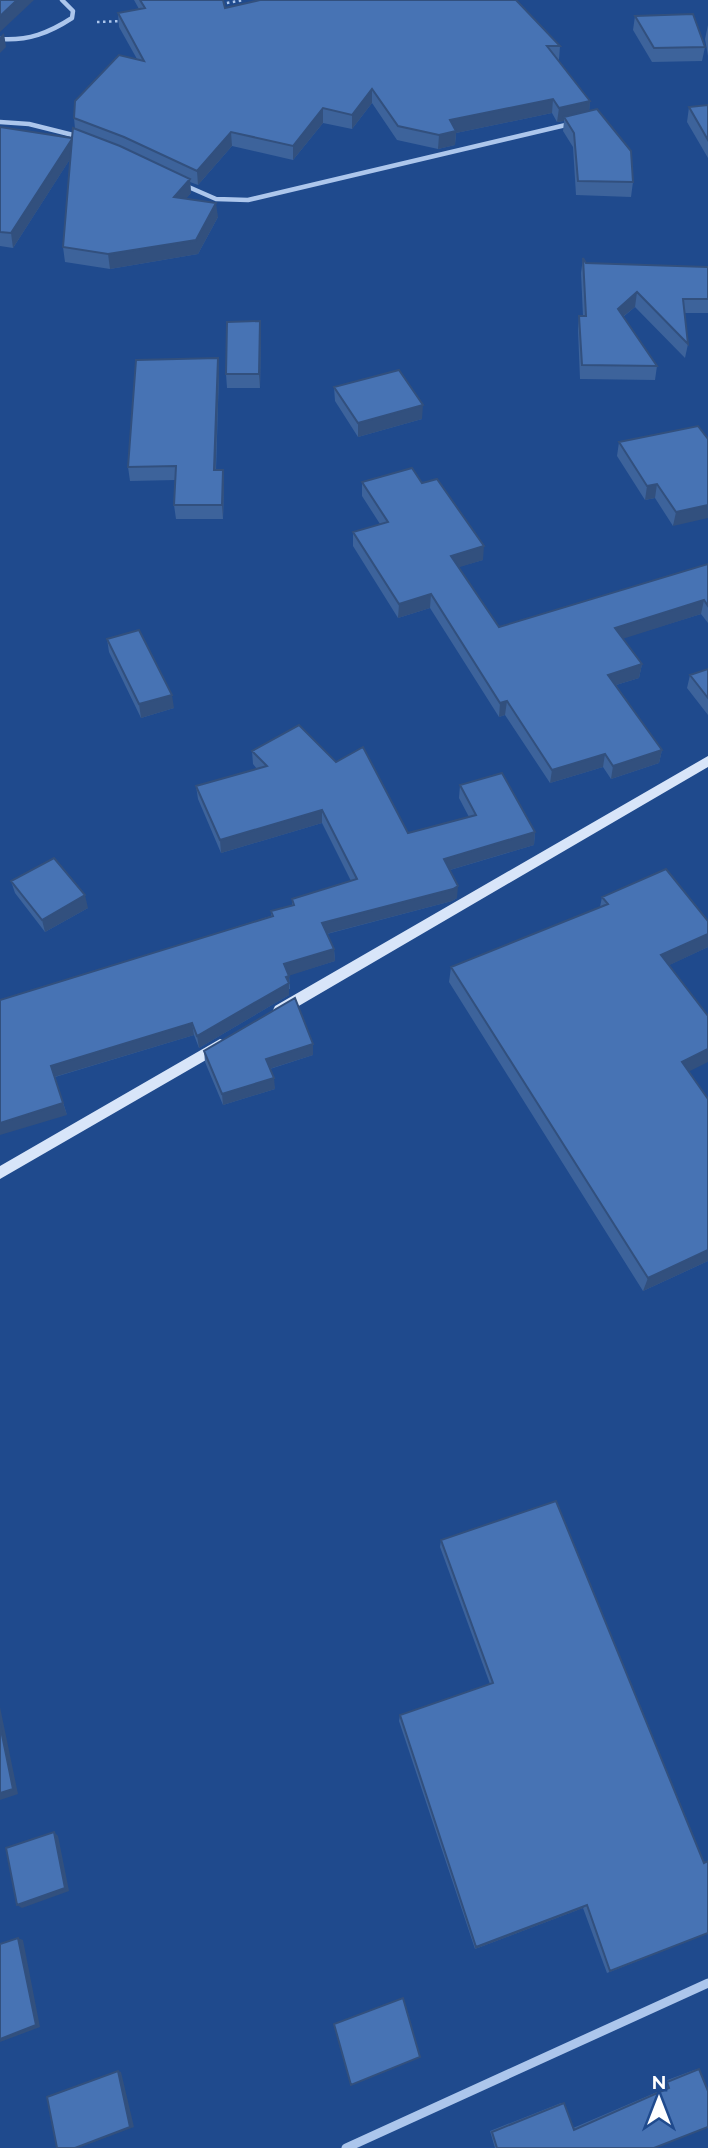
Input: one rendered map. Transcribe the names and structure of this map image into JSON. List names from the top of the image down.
{
  "north": "top"
}
